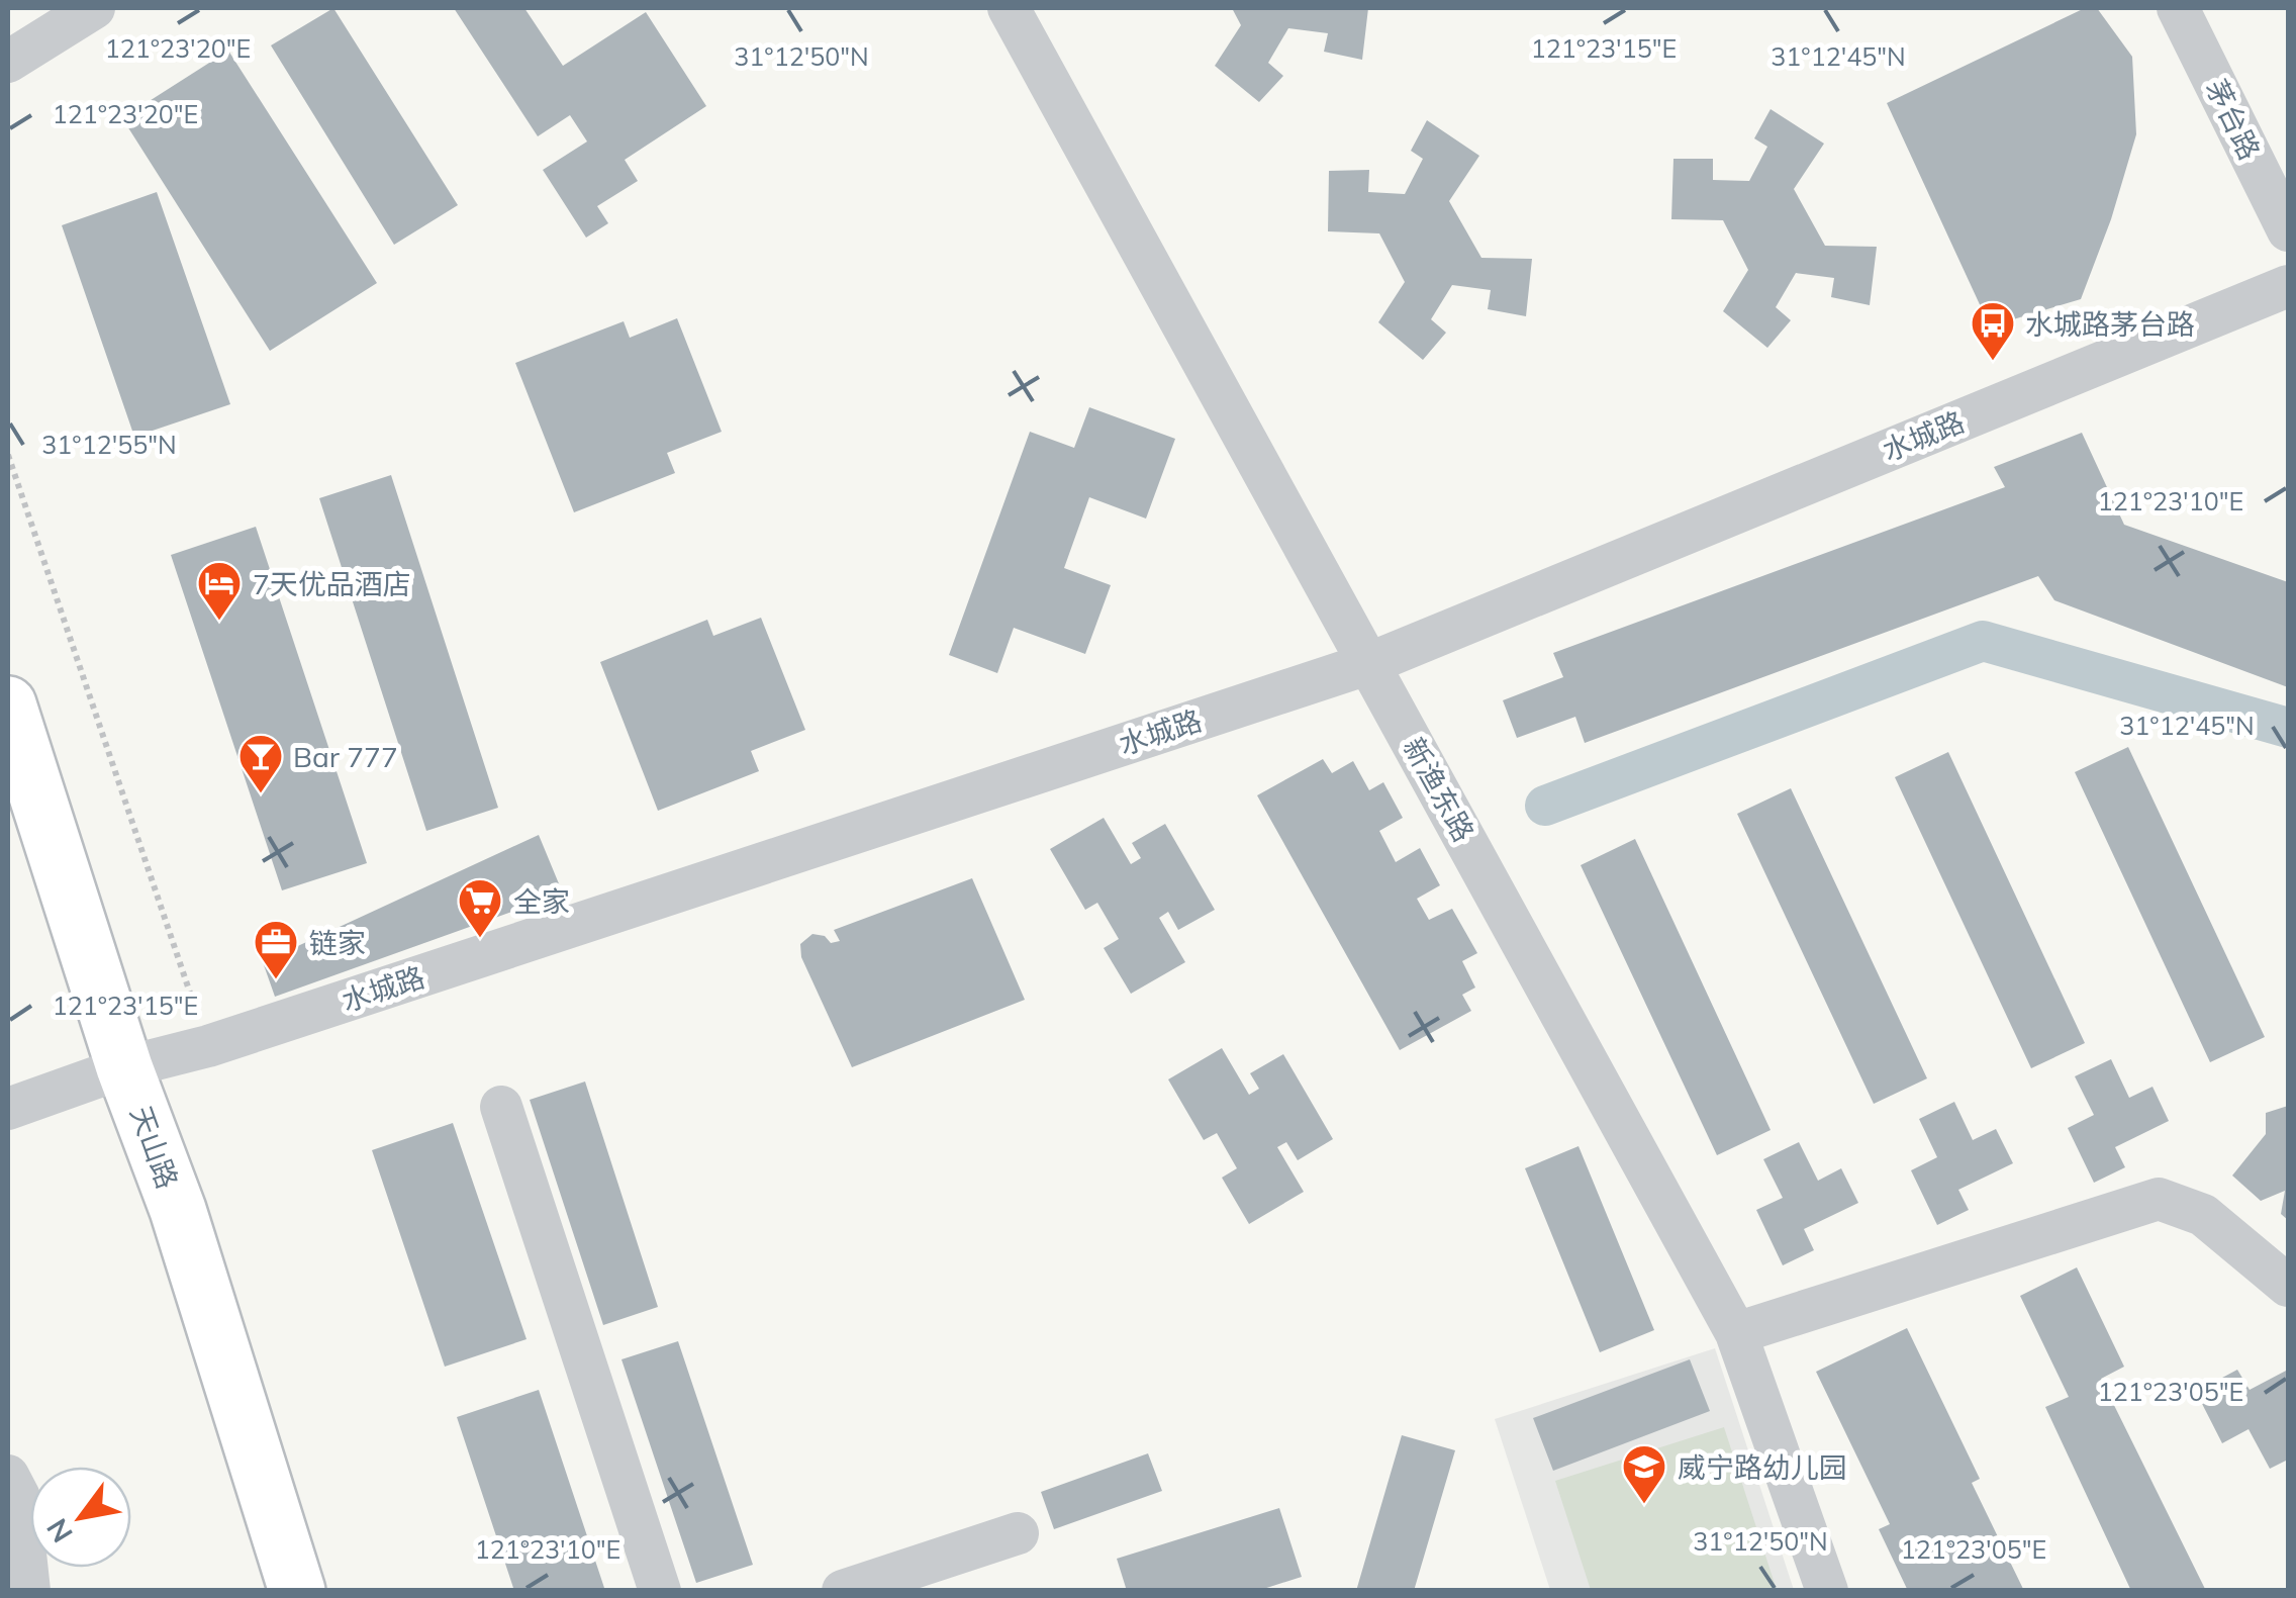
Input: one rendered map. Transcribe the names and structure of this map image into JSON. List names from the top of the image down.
{
  "streets": {
    "main road": ["天山路"],
    "street": ["茅台路", "水城路", "新渔东路"]
  },
  "crossings": [
    ["水城路", "新渔东路"],
    ["水城路", "天山路"]
  ],
  "places": {
    "bus stop": ["水城路茅台路"],
    "hotel": ["7天优品酒店"],
    "bar": ["Bar 777"],
    "supermarket": ["全家"],
    "office": ["链家"],
    "school or university": ["威宁路幼儿园"]
  },
  "north": "bottom left",
  "coordinates": [
    "121°23'20\"E",
    "121°23'15\"E",
    "31°12'50\"N",
    "31°12'45\"N",
    "31°12'55\"N",
    "121°23'10\"E",
    "121°23'05\"E"
  ]
}
